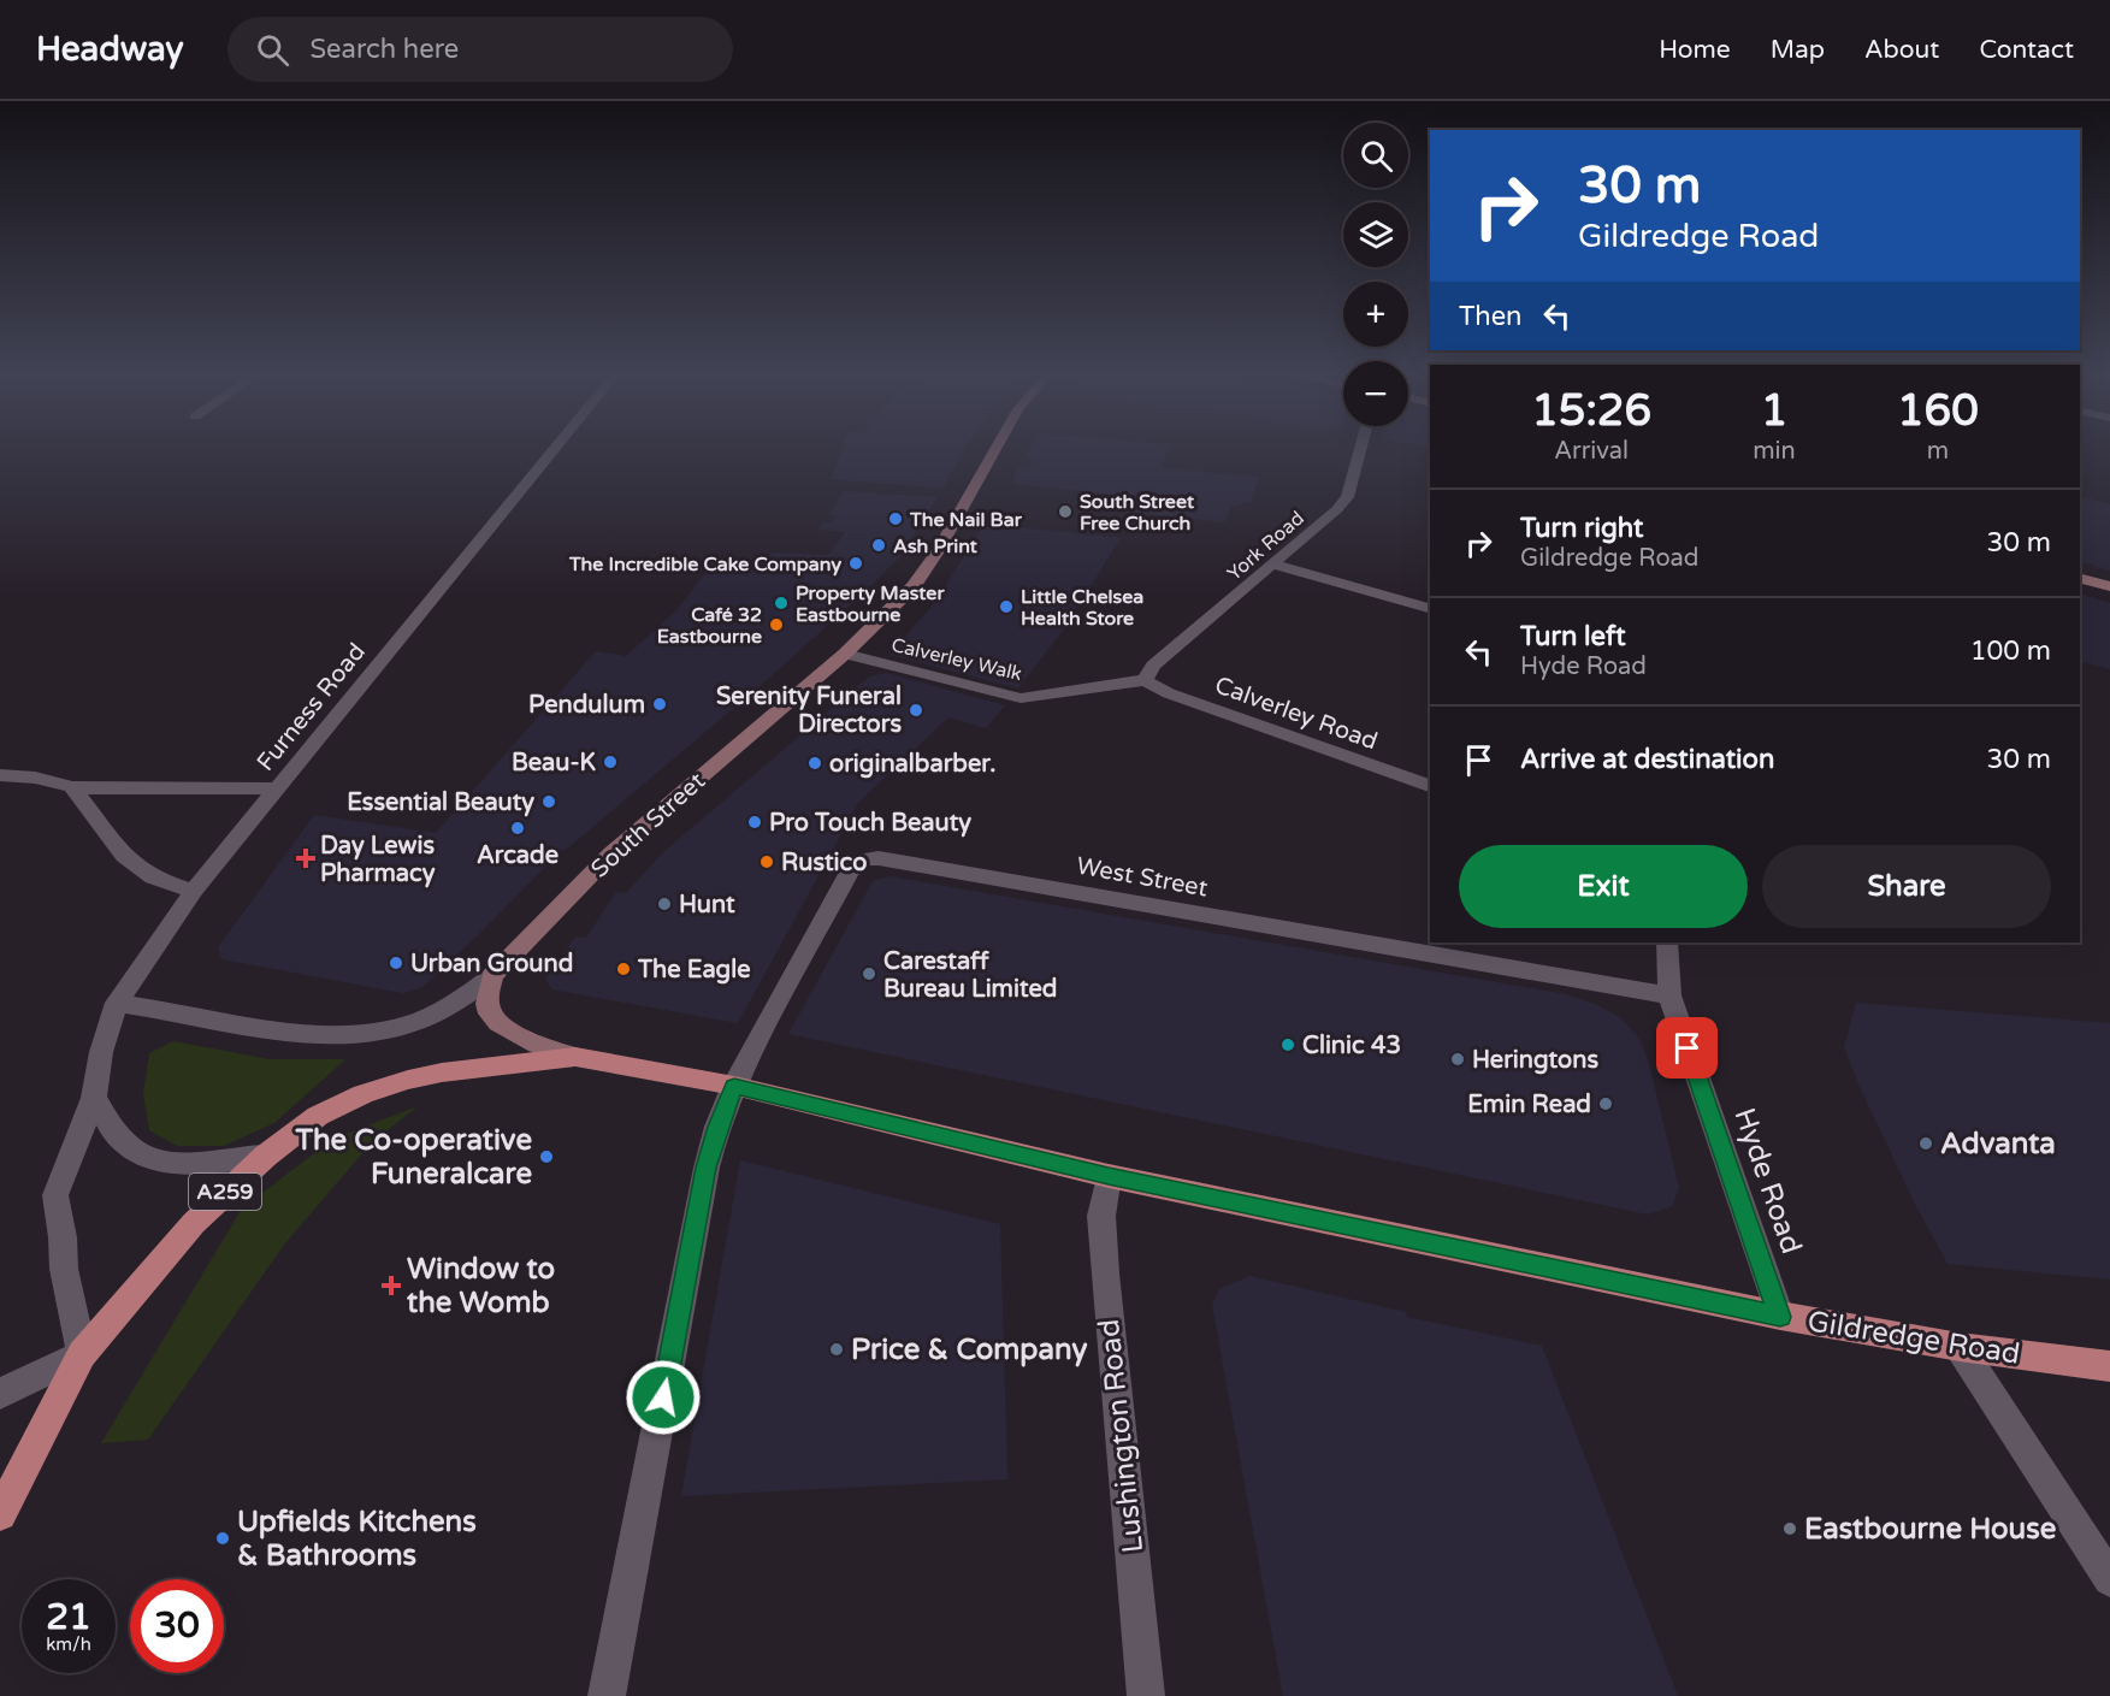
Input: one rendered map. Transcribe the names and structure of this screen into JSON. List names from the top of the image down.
{
  "streets": {
    "main road": ["A259", "Gildredge Road"],
    "street": [
      "York Road",
      "Calverley Walk",
      "Furness Road",
      "Calverley Road",
      "South Street",
      "West Street",
      "Hyde Road",
      "Lushington Road"
    ]
  },
  "crossings": [
    ["York Road", "Calverley Walk"],
    ["York Road", "Calverley Road"],
    ["Calverley Walk", "Calverley Road"],
    ["Calverley Walk", "South Street"],
    ["Furness Road", "South Street"],
    ["South Street", "Gildredge Road"],
    ["West Street", "Hyde Road"],
    ["West Street", "Gildredge Road"],
    ["Hyde Road", "Gildredge Road"],
    ["A259", "Gildredge Road"],
    ["Gildredge Road", "Lushington Road"]
  ],
  "places": {
    "other": [
      "South Street Free Church",
      "The Nail Bar",
      "Ash Print",
      "The Incredible Cake Company",
      "Property Master Eastbourne",
      "Little Chelsea Health Store",
      "Café 32 Eastbourne",
      "Pendulum",
      "Serenity Funeral Directors",
      "Beau-K",
      "originalbarber.",
      "Essential Beauty",
      "Pro Touch Beauty",
      "Arcade",
      "Rustico",
      "Hunt",
      "Urban Ground",
      "The Eagle",
      "Carestaff Bureau Limited",
      "Clinic 43",
      "Heringtons",
      "Emin Read",
      "Advanta",
      "The Co-operative Funeralcare",
      "Price & Company",
      "Eastbourne House",
      "Upfields Kitchens & Bathrooms"
    ],
    "health": ["Day Lewis Pharmacy", "Window to the Womb"]
  },
  "page": {
    "header": "Headway",
    "search": "Search here",
    "nav": [
      "Home",
      "Map",
      "About",
      "Contact"
    ],
    "map_buttons": ["+", "−"],
    "turn": ["30 m", "Gildredge Road"],
    "then": "Then",
    "eta": [
      "15:26",
      "Arrival",
      "1",
      "min",
      "160",
      "m"
    ],
    "list": [
      {
        "name": "Turn right",
        "note": "Gildredge Road",
        "value": "30 m"
      },
      {
        "name": "Turn left",
        "note": "Hyde Road",
        "value": "100 m"
      },
      {
        "name": "Arrive at destination",
        "value": "30 m"
      }
    ],
    "buttons": ["Exit", "Share"],
    "speed": "21 km/h",
    "limit": "30"
  }
}
